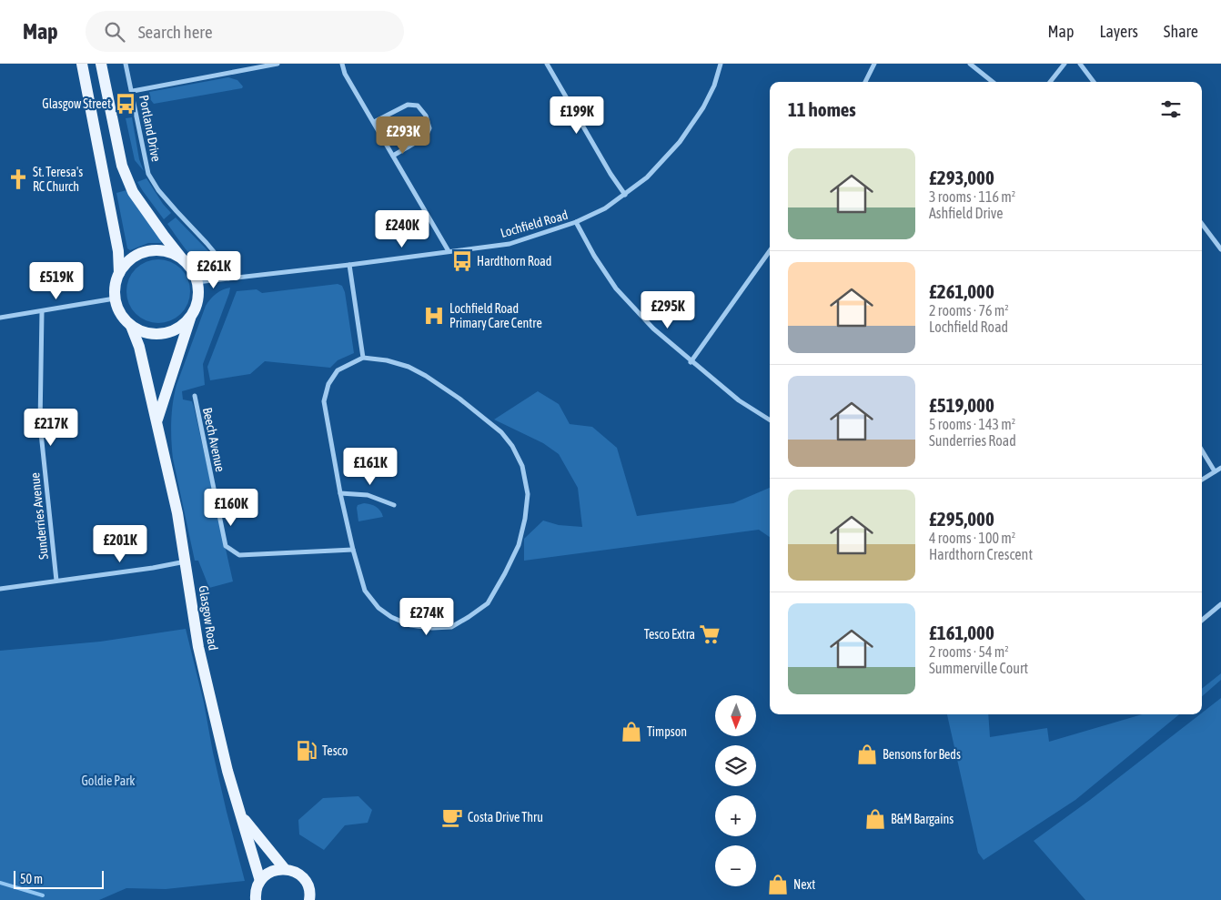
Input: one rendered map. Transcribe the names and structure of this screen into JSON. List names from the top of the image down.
{
  "streets": {
    "main road": ["Glasgow Road"],
    "street": [
      "Portland Drive",
      "Lochfield Road",
      "Beech Avenue",
      "Sunderries Avenue"
    ]
  },
  "crossings": [
    ["Portland Drive", "Lochfield Road"],
    ["Lochfield Road", "Glasgow Road"]
  ],
  "parks": ["Goldie Park"],
  "places": {
    "bus stop": ["Glasgow Street", "Hardthorn Road"],
    "church": ["St. Teresa's RC Church"],
    "hospital": ["Lochfield Road Primary Care Centre"],
    "supermarket": ["Tesco Extra"],
    "shop": [
      "Timpson",
      "Bensons for Beds",
      "B&M Bargains",
      "Next"
    ],
    "fuel station": ["Tesco"],
    "cafe": ["Costa Drive Thru"]
  },
  "scale_bar": "50 m",
  "north": "bottom",
  "page": {
    "header": "Map",
    "search": "Search here",
    "nav": ["Map", "Layers", "Share"],
    "heading": "11 homes",
    "price": [
      "£199K",
      "£293K",
      "£240K",
      "£261K",
      "£519K",
      "£295K",
      "£217K",
      "£161K",
      "£160K",
      "£201K",
      "£274K"
    ],
    "list": [
      {
        "name": "£293,000",
        "note": "3 rooms · 116 m² · Ashfield Drive"
      },
      {
        "name": "£261,000",
        "note": "2 rooms · 76 m² · Lochfield Road"
      },
      {
        "name": "£519,000",
        "note": "5 rooms · 143 m² · Sunderries Road"
      },
      {
        "name": "£295,000",
        "note": "4 rooms · 100 m² · Hardthorn Crescent"
      },
      {
        "name": "£161,000",
        "note": "2 rooms · 54 m² · Summerville Court"
      }
    ],
    "map_buttons": ["+", "−"],
    "scale": "50 m"
  }
}
